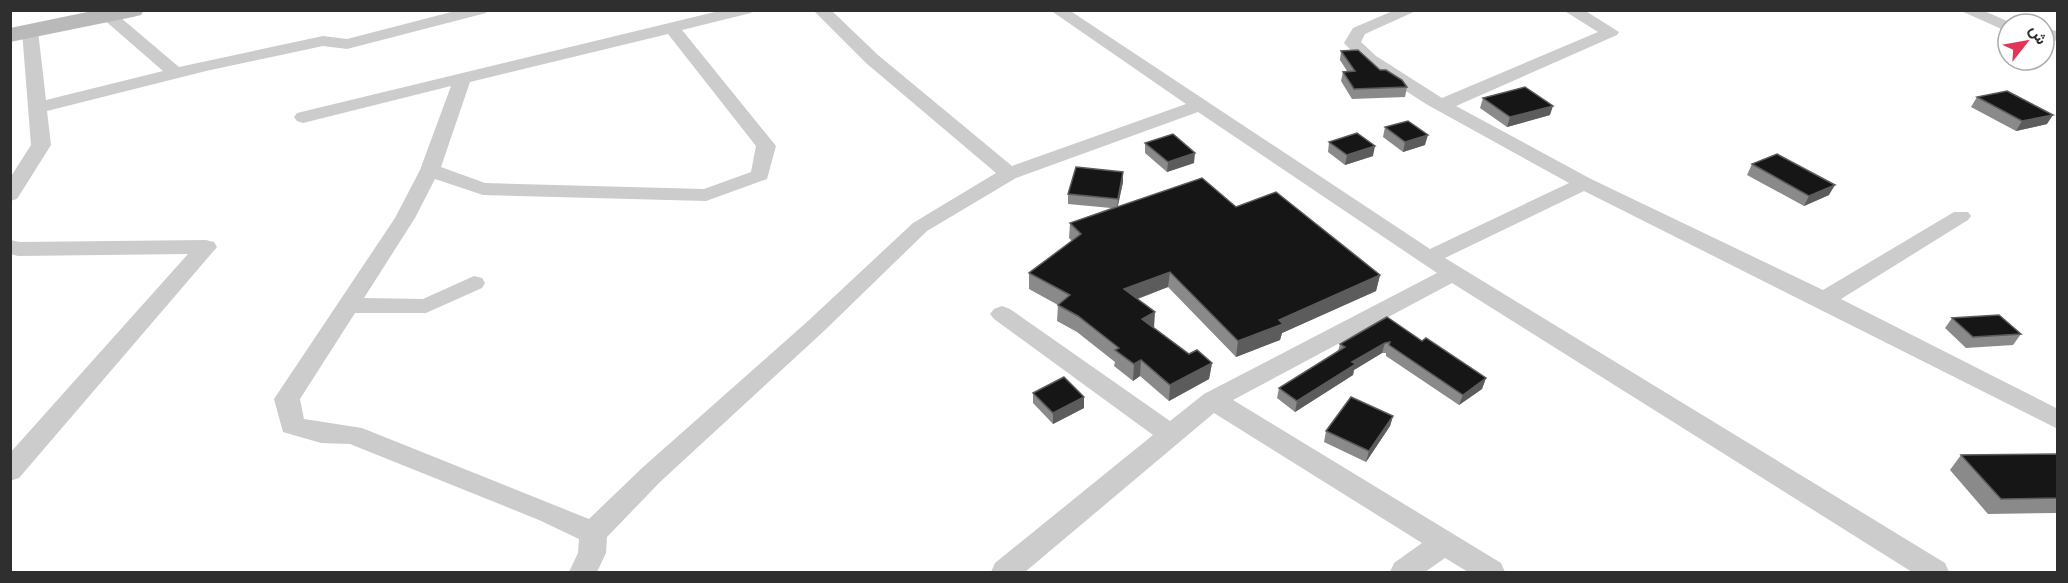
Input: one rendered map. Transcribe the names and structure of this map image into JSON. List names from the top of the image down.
{
  "north": "top right"
}
